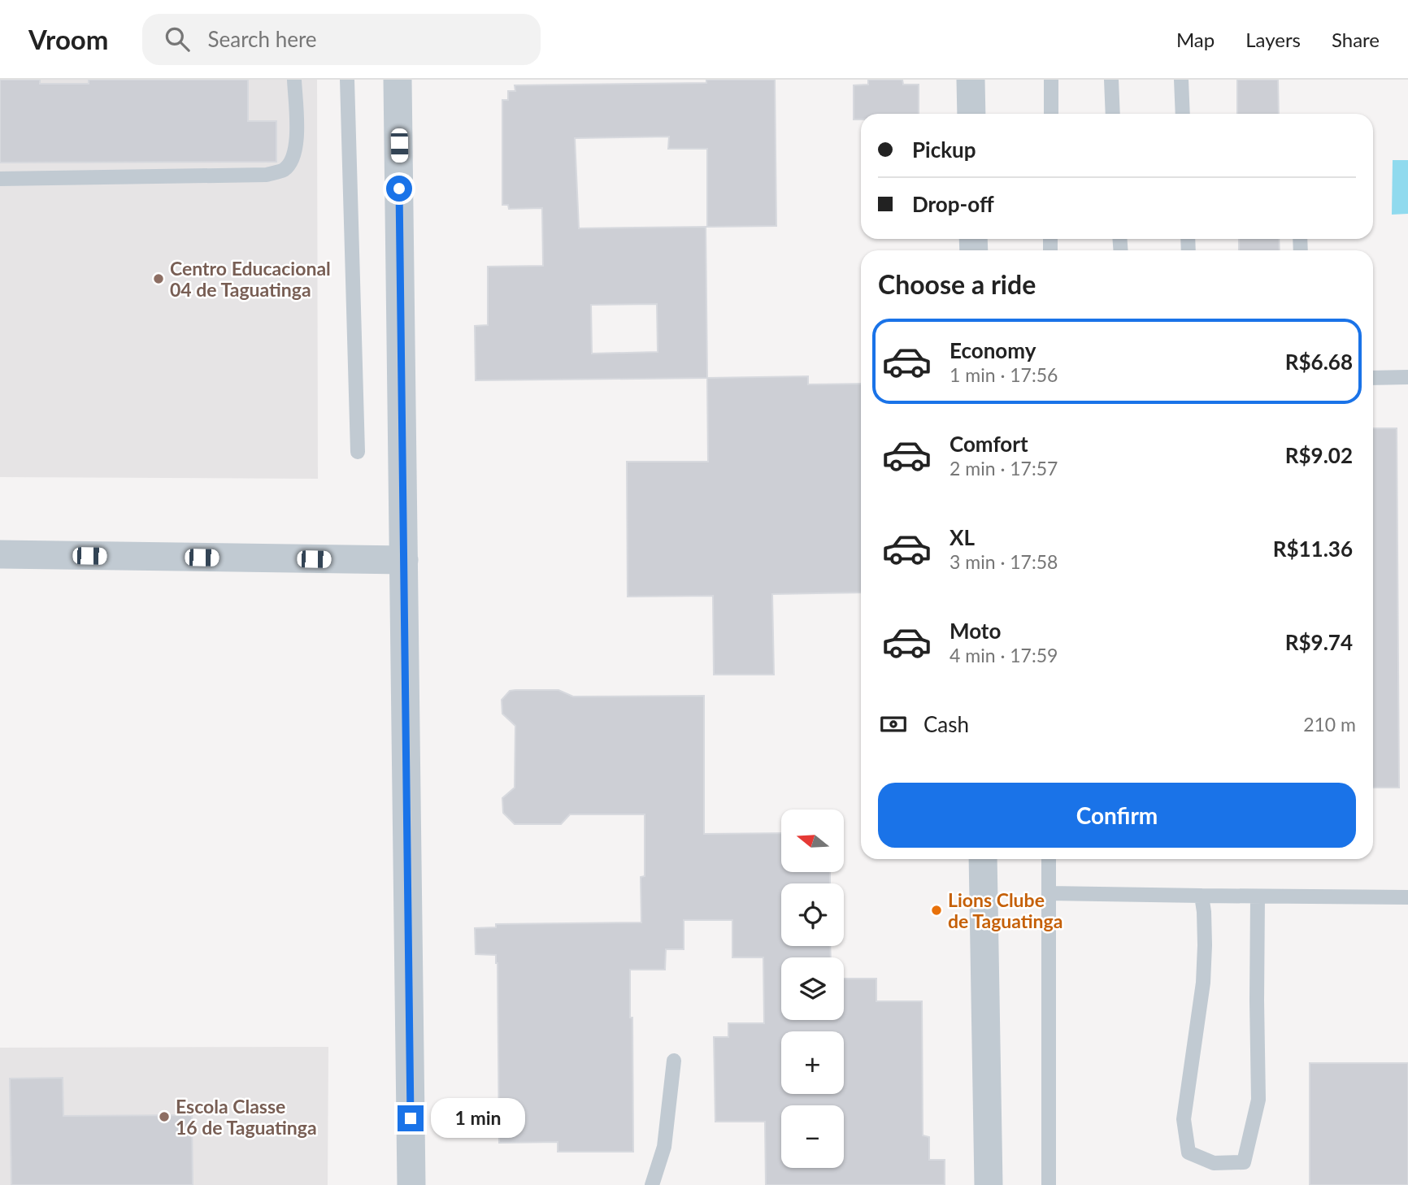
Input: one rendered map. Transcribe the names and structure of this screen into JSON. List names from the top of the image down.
{
  "places": ["Centro Educacional 04 de Taguatinga", "Lions Clube de Taguatinga", "Escola Classe 16 de Taguatinga"],
  "north": "left",
  "page": {
    "header": "Vroom",
    "search": "Search here",
    "nav": ["Map", "Layers", "Share"],
    "banner": ["Pickup", "Drop-off"],
    "heading": "Choose a ride",
    "list": [
      {
        "name": "Economy",
        "note": "1 min · 17:56",
        "value": "R$6.68"
      },
      {
        "name": "Comfort",
        "note": "2 min · 17:57",
        "value": "R$9.02"
      },
      {
        "name": "XL",
        "note": "3 min · 17:58",
        "value": "R$11.36"
      },
      {
        "name": "Moto",
        "note": "4 min · 17:59",
        "value": "R$9.74"
      }
    ],
    "pay": ["Cash", "210 m"],
    "buttons": "Confirm",
    "map_buttons": ["+", "−"],
    "bubble": "1 min"
  }
}
